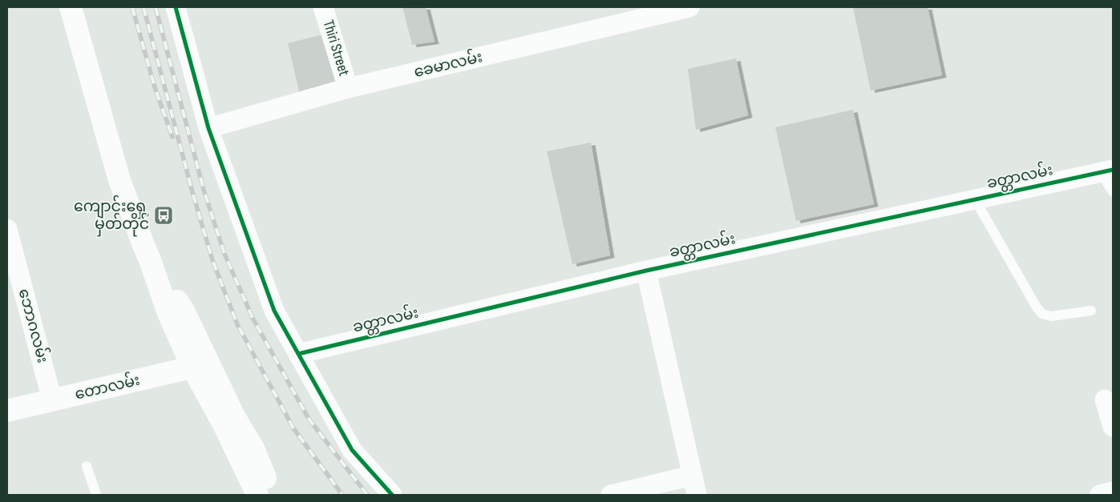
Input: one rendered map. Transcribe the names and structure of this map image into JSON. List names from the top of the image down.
{
  "streets": {
    "main road": ["တောလမ်း"],
    "street": [
      "Thiri Street",
      "ခေမာလမ်း",
      "ခတ္တာလမ်း",
      "ဘောဂလမ်း"
    ]
  },
  "crossings": [
    ["Thiri Street", "ခေမာလမ်း"],
    ["ဘောဂလမ်း", "တောလမ်း"]
  ],
  "places": {
    "bus stop": ["ကျောင်းရှေ့ မှတ်တိုင်"]
  }
}
